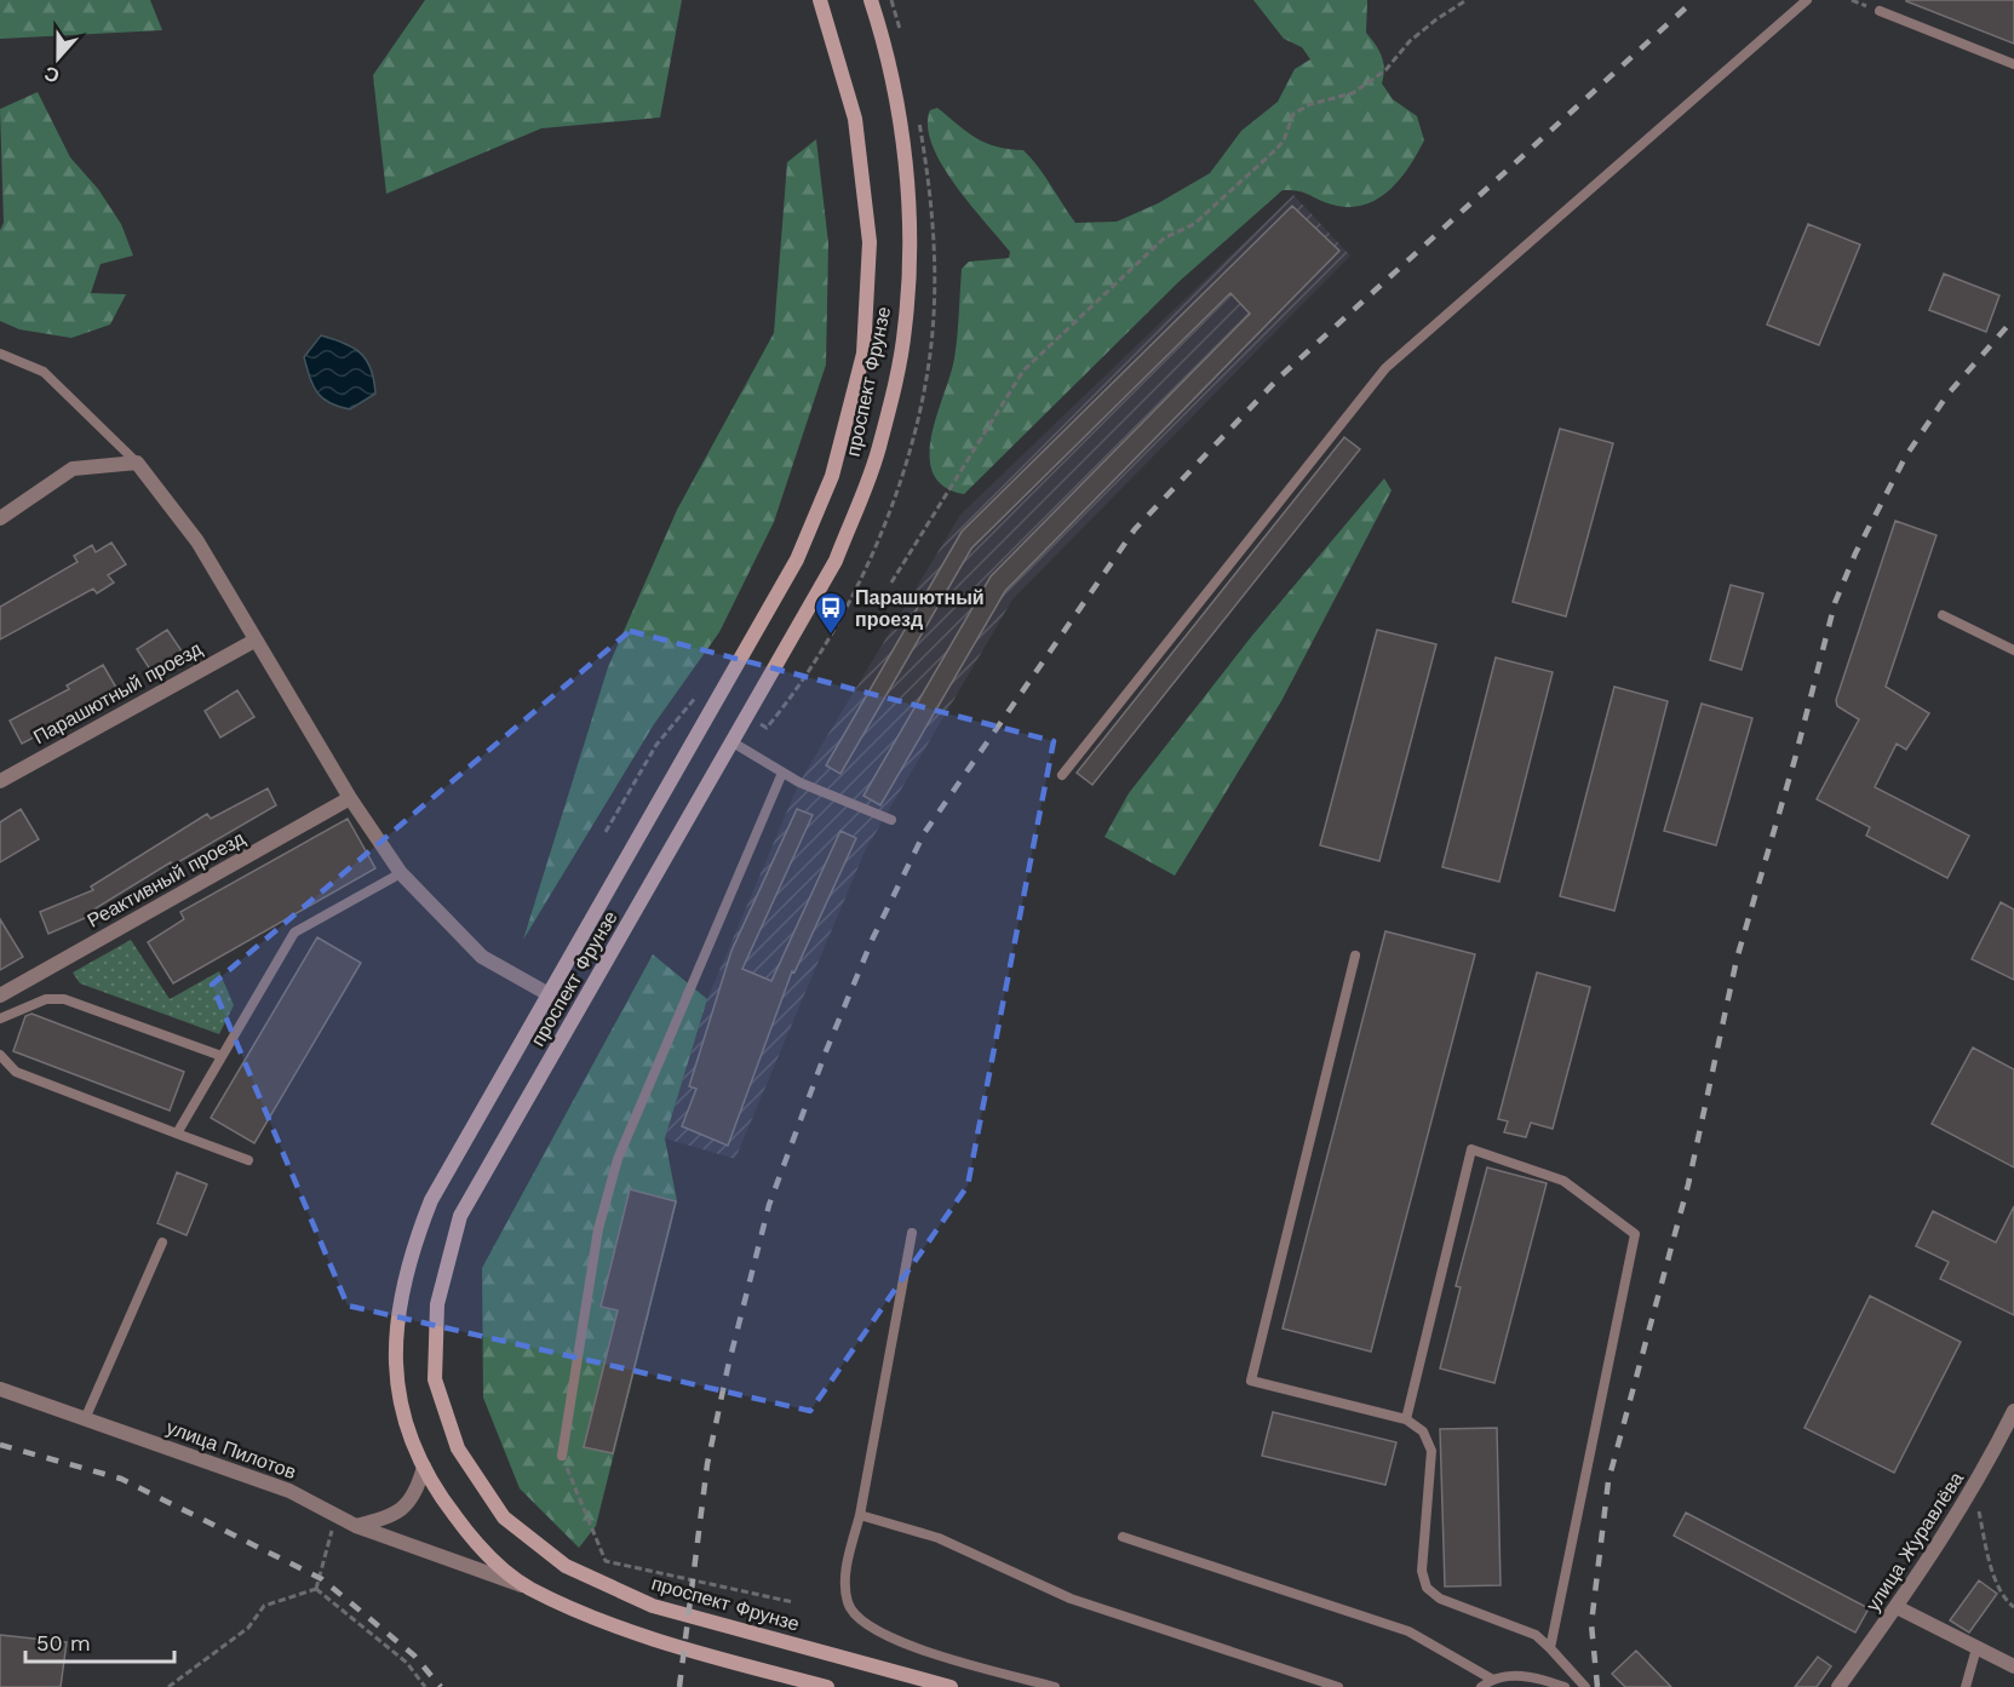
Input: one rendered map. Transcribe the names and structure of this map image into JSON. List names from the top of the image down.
{
  "streets": {
    "main road": ["проспект Фрунзе"],
    "street": [
      "Парашютный проезд",
      "Реактивный проезд",
      "улица Пилотов",
      "улица Журавлёва"
    ]
  },
  "crossings": [
    ["проспект Фрунзе", "улица Пилотов"]
  ],
  "places": {
    "bus stop": ["Парашютный проезд"]
  },
  "scale_bar": "50 m",
  "north": "bottom"
}
